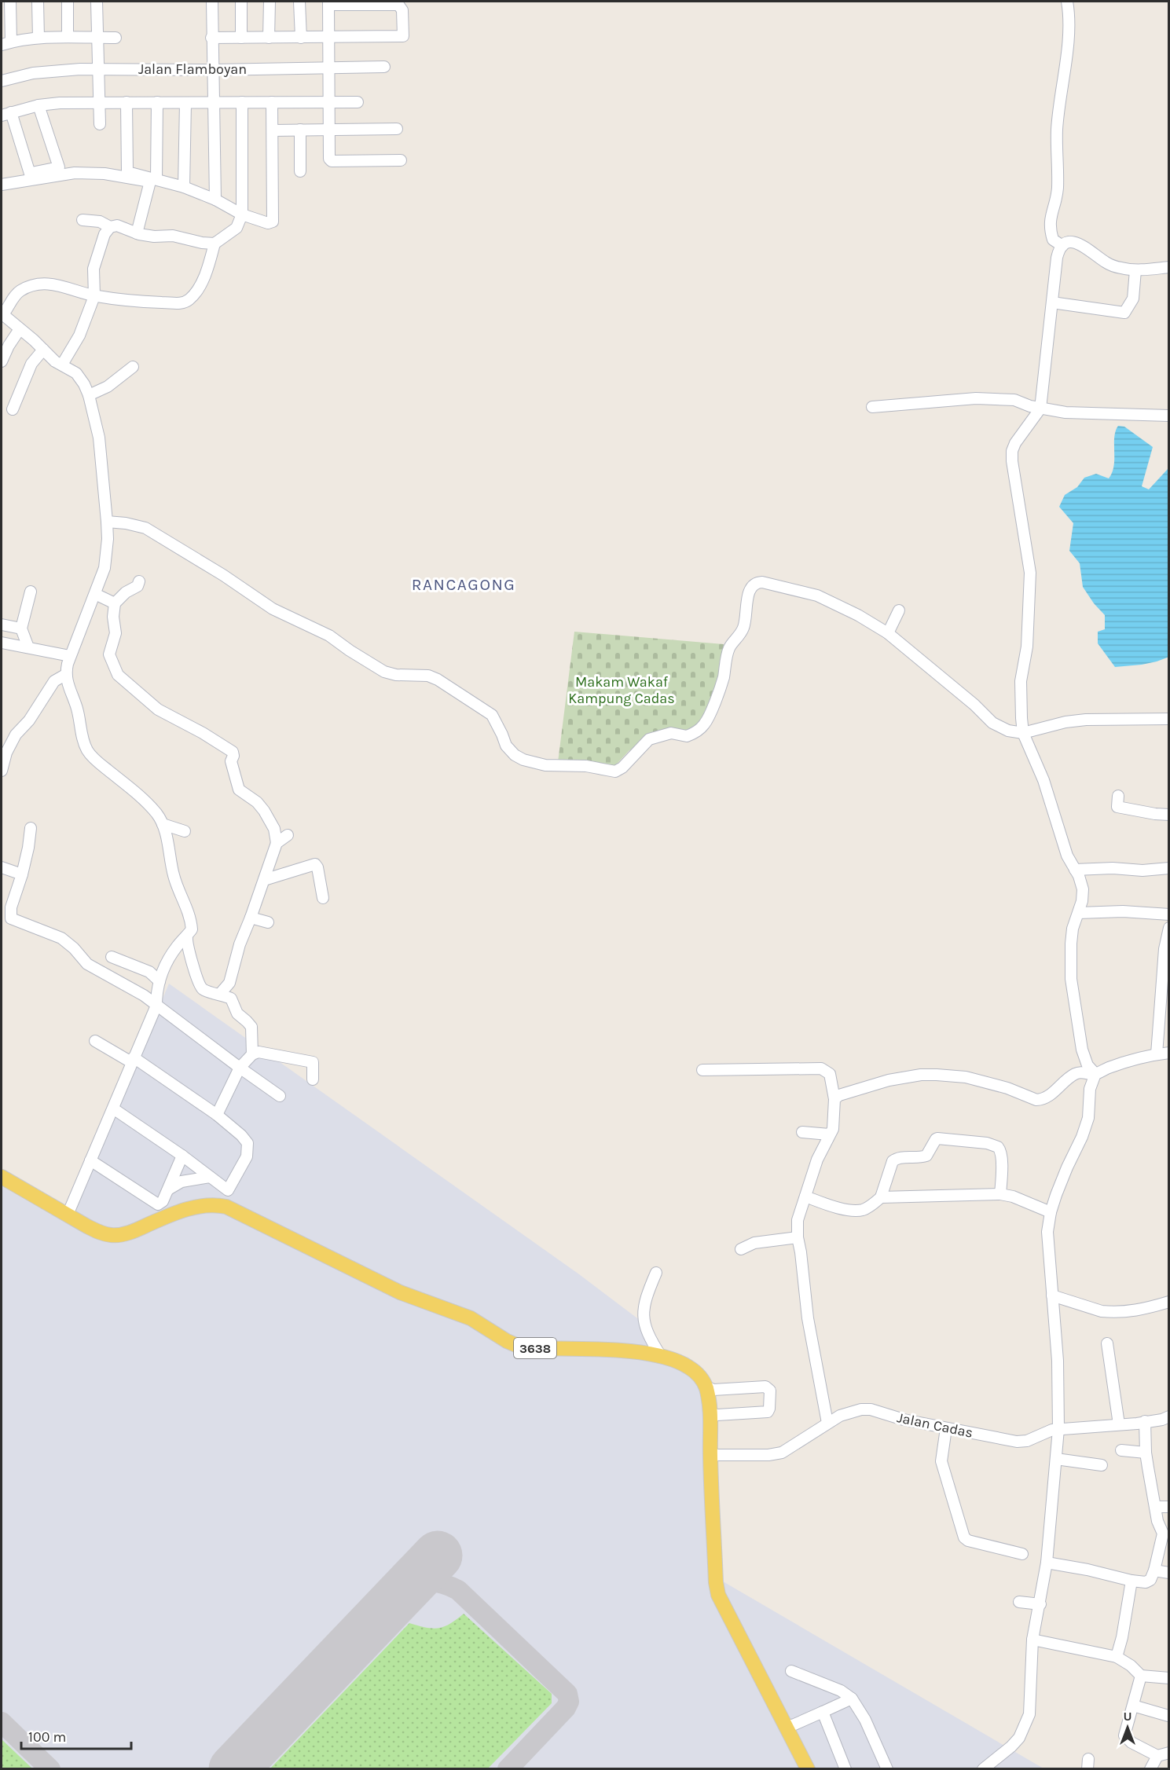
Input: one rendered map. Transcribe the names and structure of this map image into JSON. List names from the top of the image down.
{
  "streets": {
    "main road": ["3638"],
    "street": ["Jalan Flamboyan", "Jalan Cadas"]
  },
  "crossings": [
    ["3638", "Jalan Cadas"]
  ],
  "districts": ["RANCAGONG"],
  "parks": ["Makam Wakaf Kampung Cadas"],
  "scale_bar": "100 m",
  "north": "top"
}
